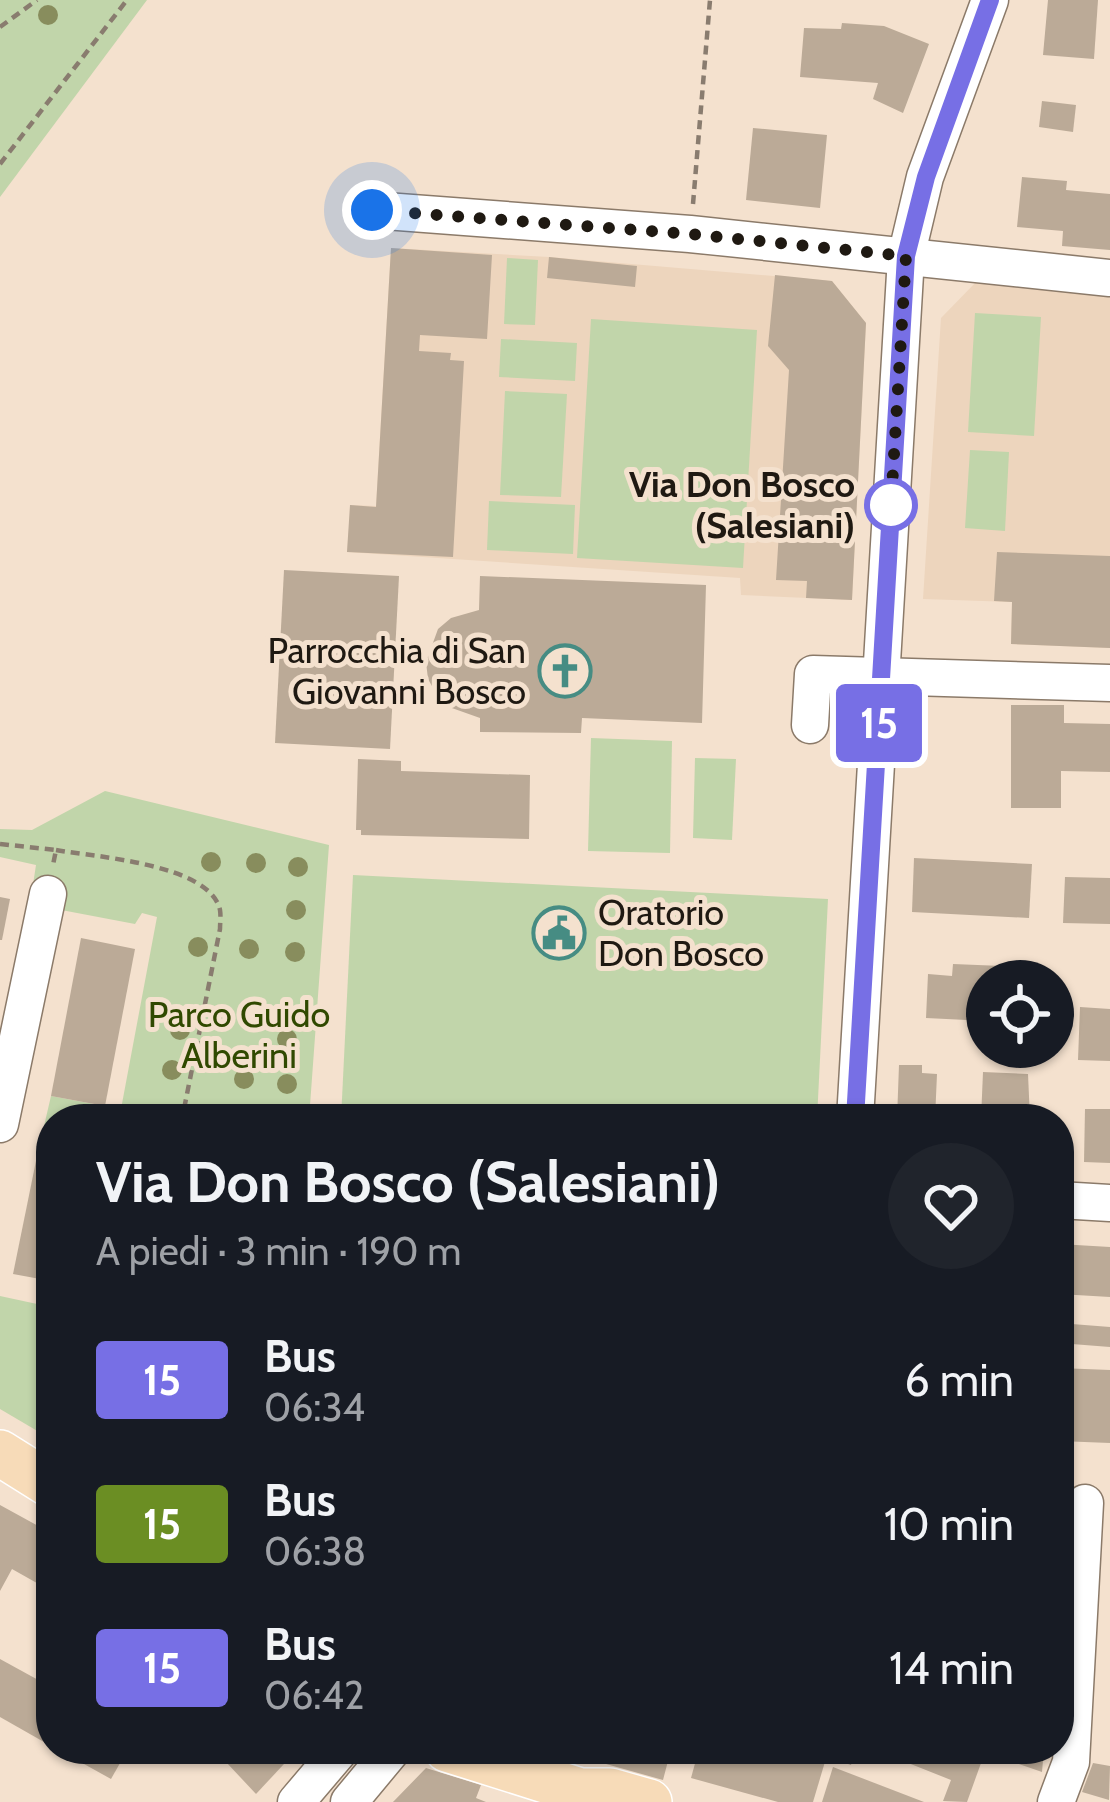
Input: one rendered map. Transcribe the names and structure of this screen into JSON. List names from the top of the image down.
{
  "parks": ["Parco Guido Alberini"],
  "places": {
    "other": ["Via Don Bosco (Salesiani)"],
    "church": ["Parrocchia di San Giovanni Bosco"],
    "public building": ["Oratorio Don Bosco"]
  },
  "lines": ["bus line 15"],
  "page": {
    "on_map": "15",
    "heading": ["Via Don Bosco (Salesiani)", "A piedi · 3 min · 190 m"],
    "list": [
      {
        "mark": "15",
        "name": "Bus",
        "note": "06:34",
        "value": "6 min"
      },
      {
        "mark": "15",
        "name": "Bus",
        "note": "06:38",
        "value": "10 min"
      },
      {
        "mark": "15",
        "name": "Bus",
        "note": "06:42",
        "value": "14 min"
      }
    ]
  }
}
